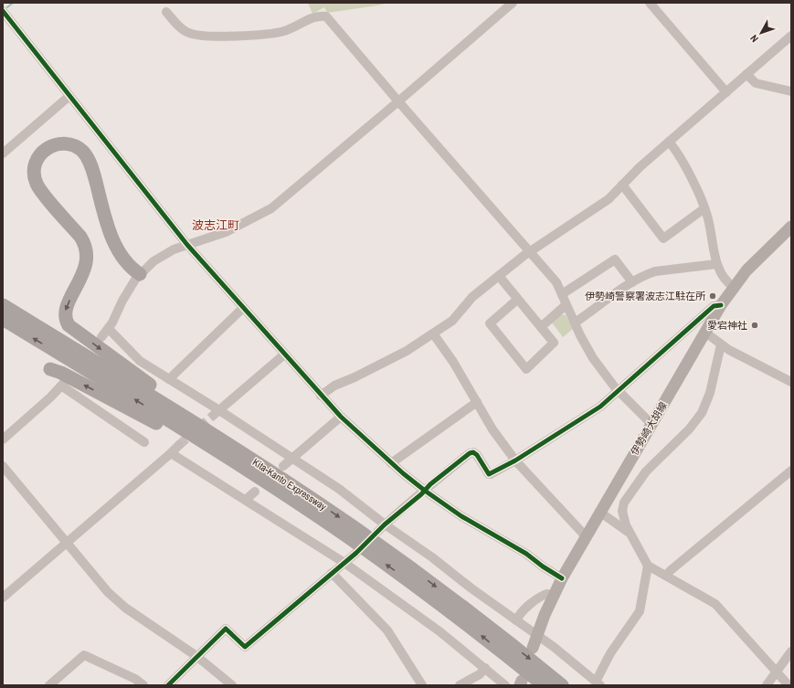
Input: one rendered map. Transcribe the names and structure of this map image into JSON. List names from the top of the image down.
{
  "streets": {
    "highway": ["Kita-Kanto Expressway"],
    "main road": ["伊勢崎大胡線"]
  },
  "districts": ["波志江町"],
  "places": ["伊勢崎警察署波志江駐在所", "愛宕神社"],
  "north": "bottom left"
}
